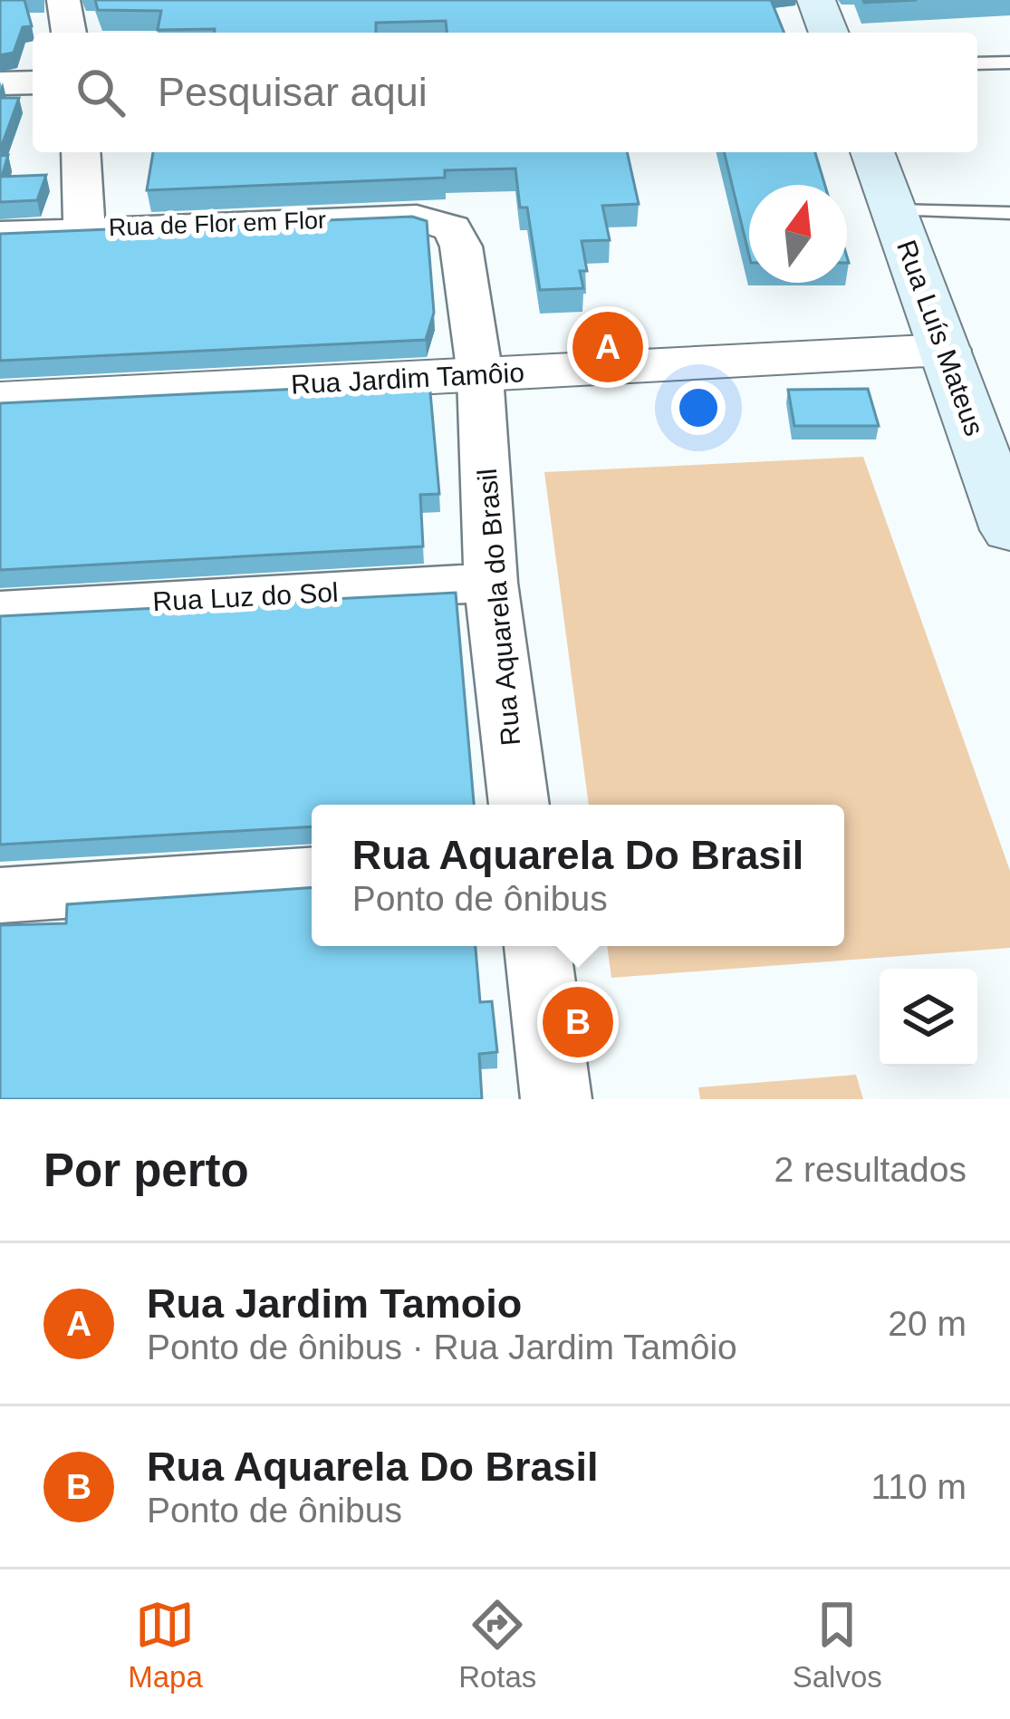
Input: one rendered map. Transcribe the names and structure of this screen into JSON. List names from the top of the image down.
{
  "streets": {
    "main road": ["Rua Luís Mateus"],
    "street": [
      "Rua de Flor em Flor",
      "Rua Jardim Tamôio",
      "Rua Luz do Sol",
      "Rua Aquarela do Brasil"
    ]
  },
  "crossings": [
    ["Rua de Flor em Flor", "Rua Aquarela do Brasil"],
    ["Rua Luís Mateus", "Rua Jardim Tamôio"],
    ["Rua Jardim Tamôio", "Rua Aquarela do Brasil"],
    ["Rua Luz do Sol", "Rua Aquarela do Brasil"]
  ],
  "north": "top",
  "page": {
    "search": "Pesquisar aqui",
    "pins": ["A", "B"],
    "popup": ["Rua Aquarela Do Brasil", "Ponto de ônibus"],
    "heading": ["Por perto", "2 resultados"],
    "list": [
      {
        "mark": "A",
        "name": "Rua Jardim Tamoio",
        "note": "Ponto de ônibus · Rua Jardim Tamôio",
        "value": "20 m"
      },
      {
        "mark": "B",
        "name": "Rua Aquarela Do Brasil",
        "note": "Ponto de ônibus",
        "value": "110 m"
      }
    ],
    "nav": ["Mapa", "Rotas", "Salvos"]
  }
}
